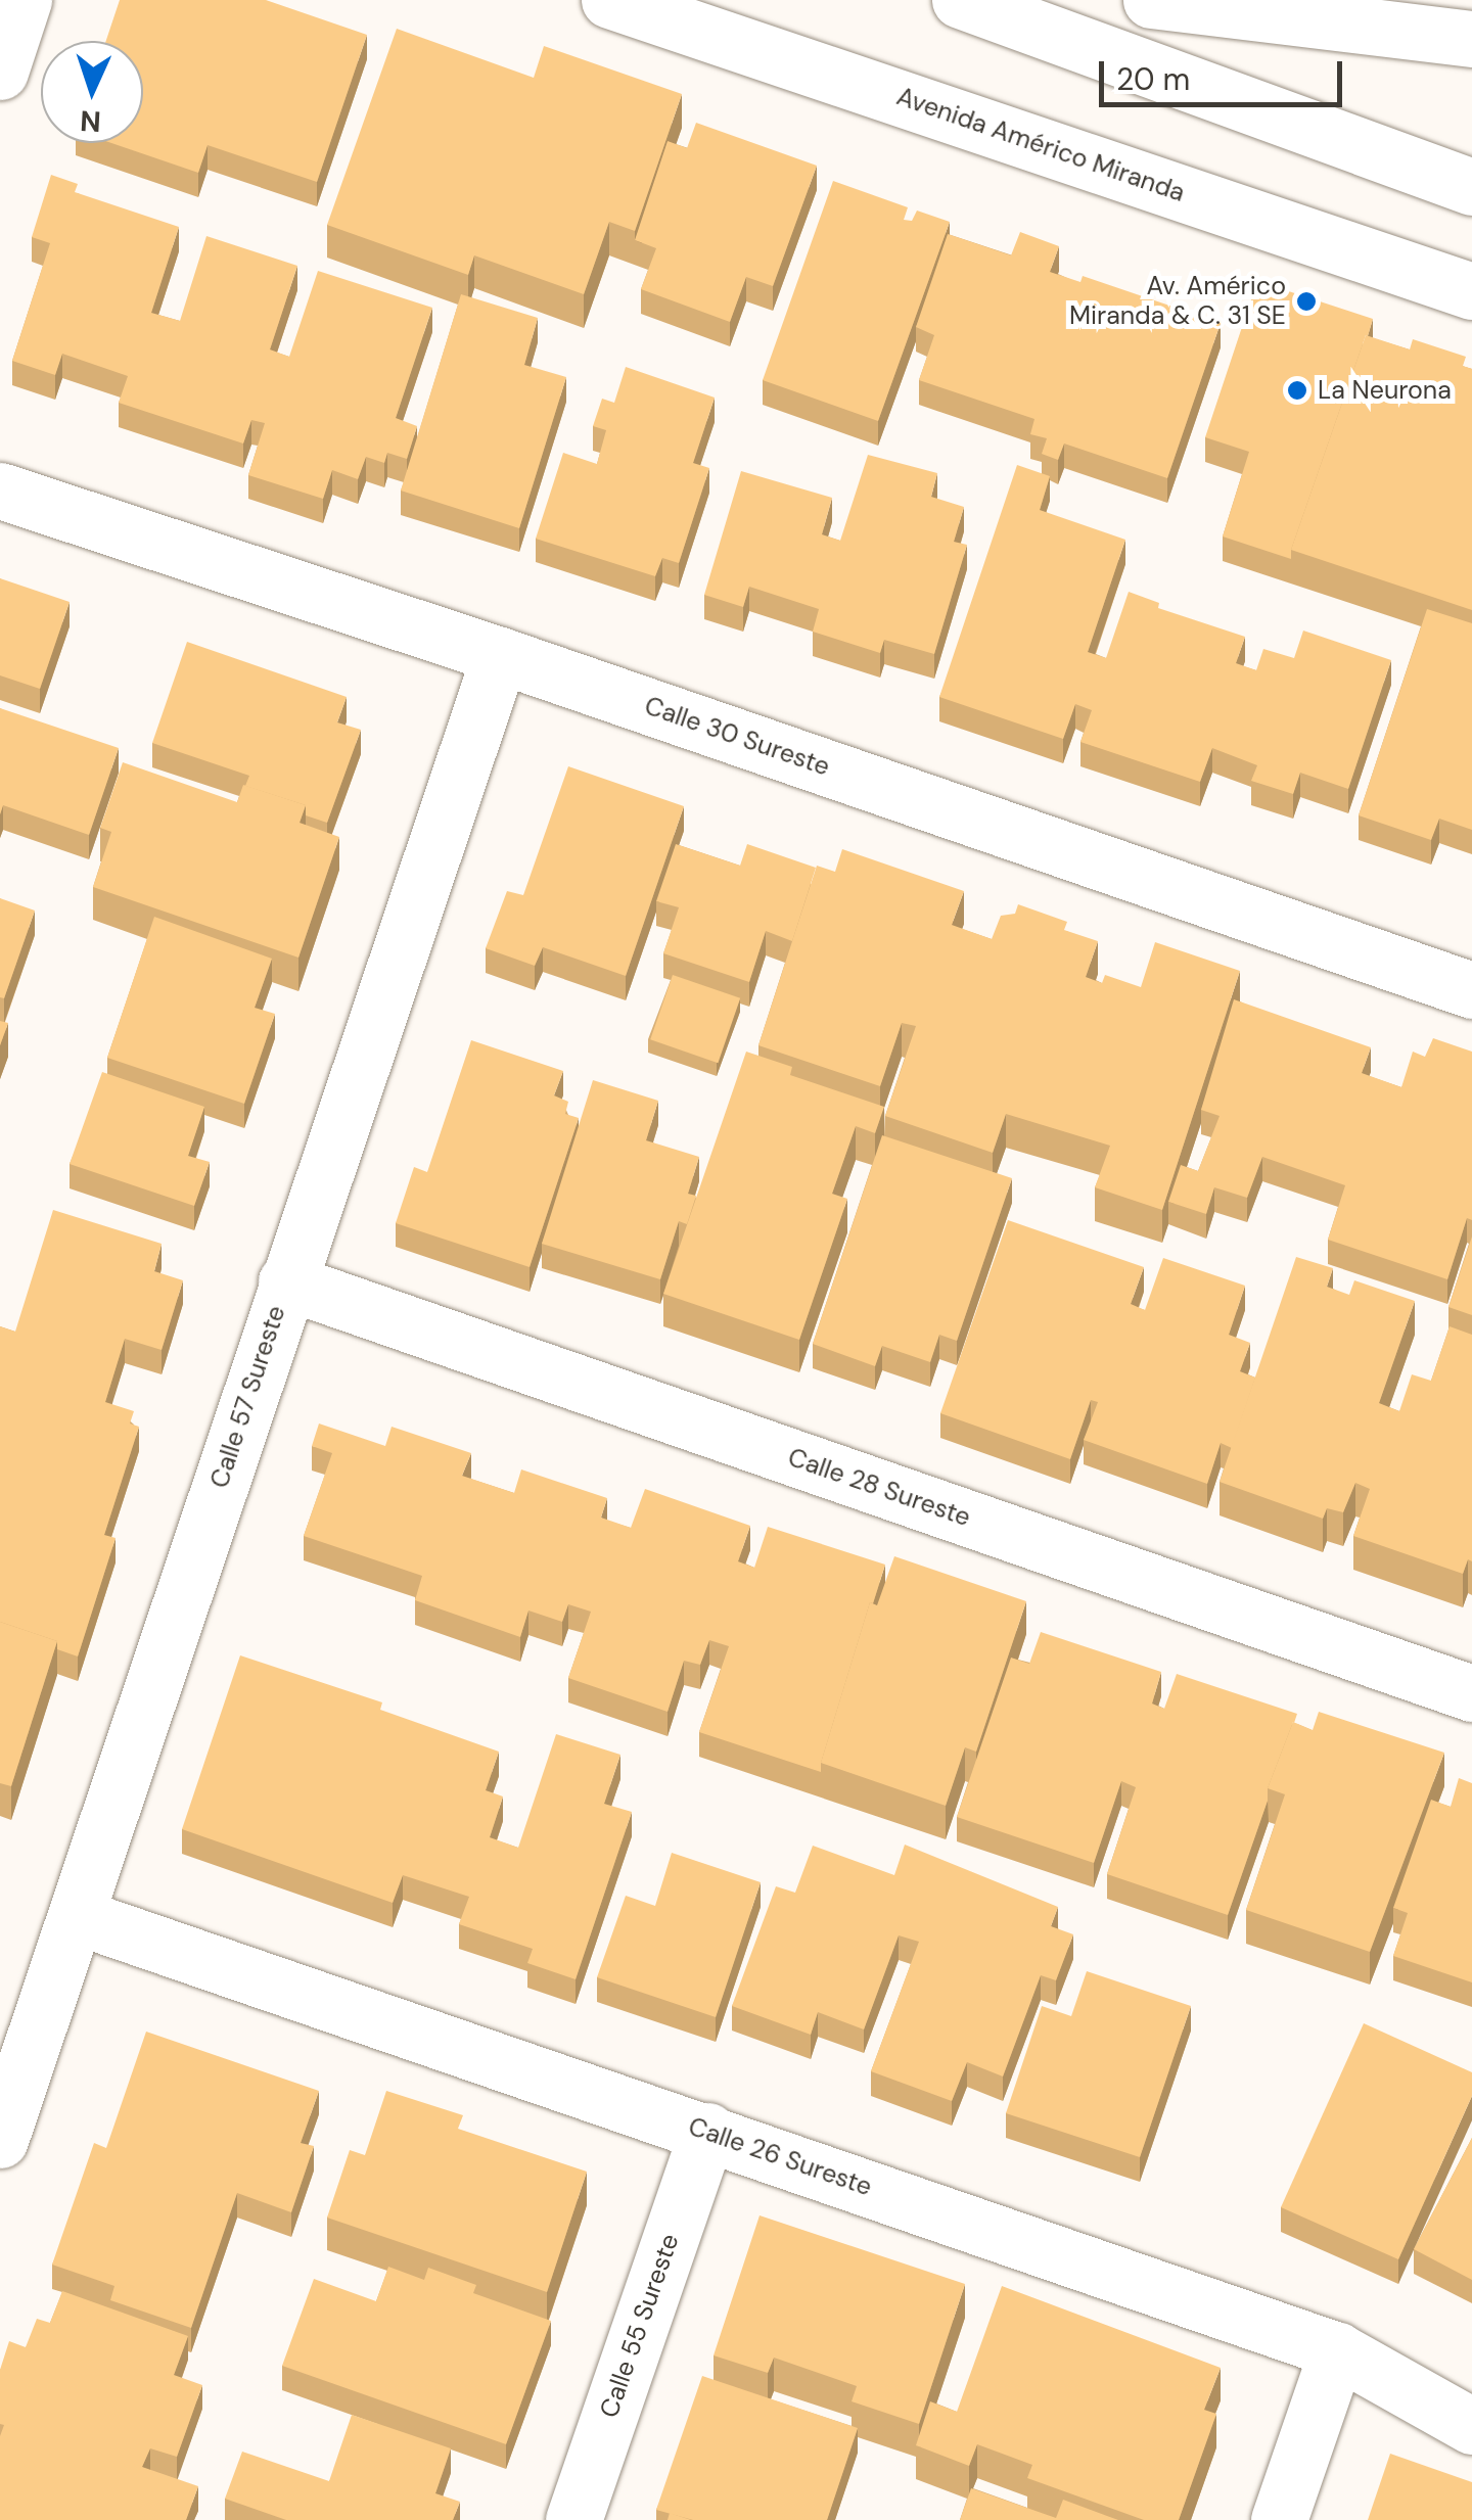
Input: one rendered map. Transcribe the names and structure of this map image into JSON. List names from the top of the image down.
{
  "streets": {
    "street": [
      "Avenida Américo Miranda",
      "Calle 30 Sureste",
      "Calle 57 Sureste",
      "Calle 28 Sureste",
      "Calle 26 Sureste",
      "Calle 55 Sureste"
    ]
  },
  "crossings": [
    ["Calle 30 Sureste", "Calle 57 Sureste"],
    ["Calle 57 Sureste", "Calle 28 Sureste"],
    ["Calle 57 Sureste", "Calle 26 Sureste"],
    ["Calle 26 Sureste", "Calle 55 Sureste"]
  ],
  "places": ["Av. Américo Miranda & C. 31 SE", "La Neurona"],
  "scale_bar": "20 m",
  "north": "bottom"
}
